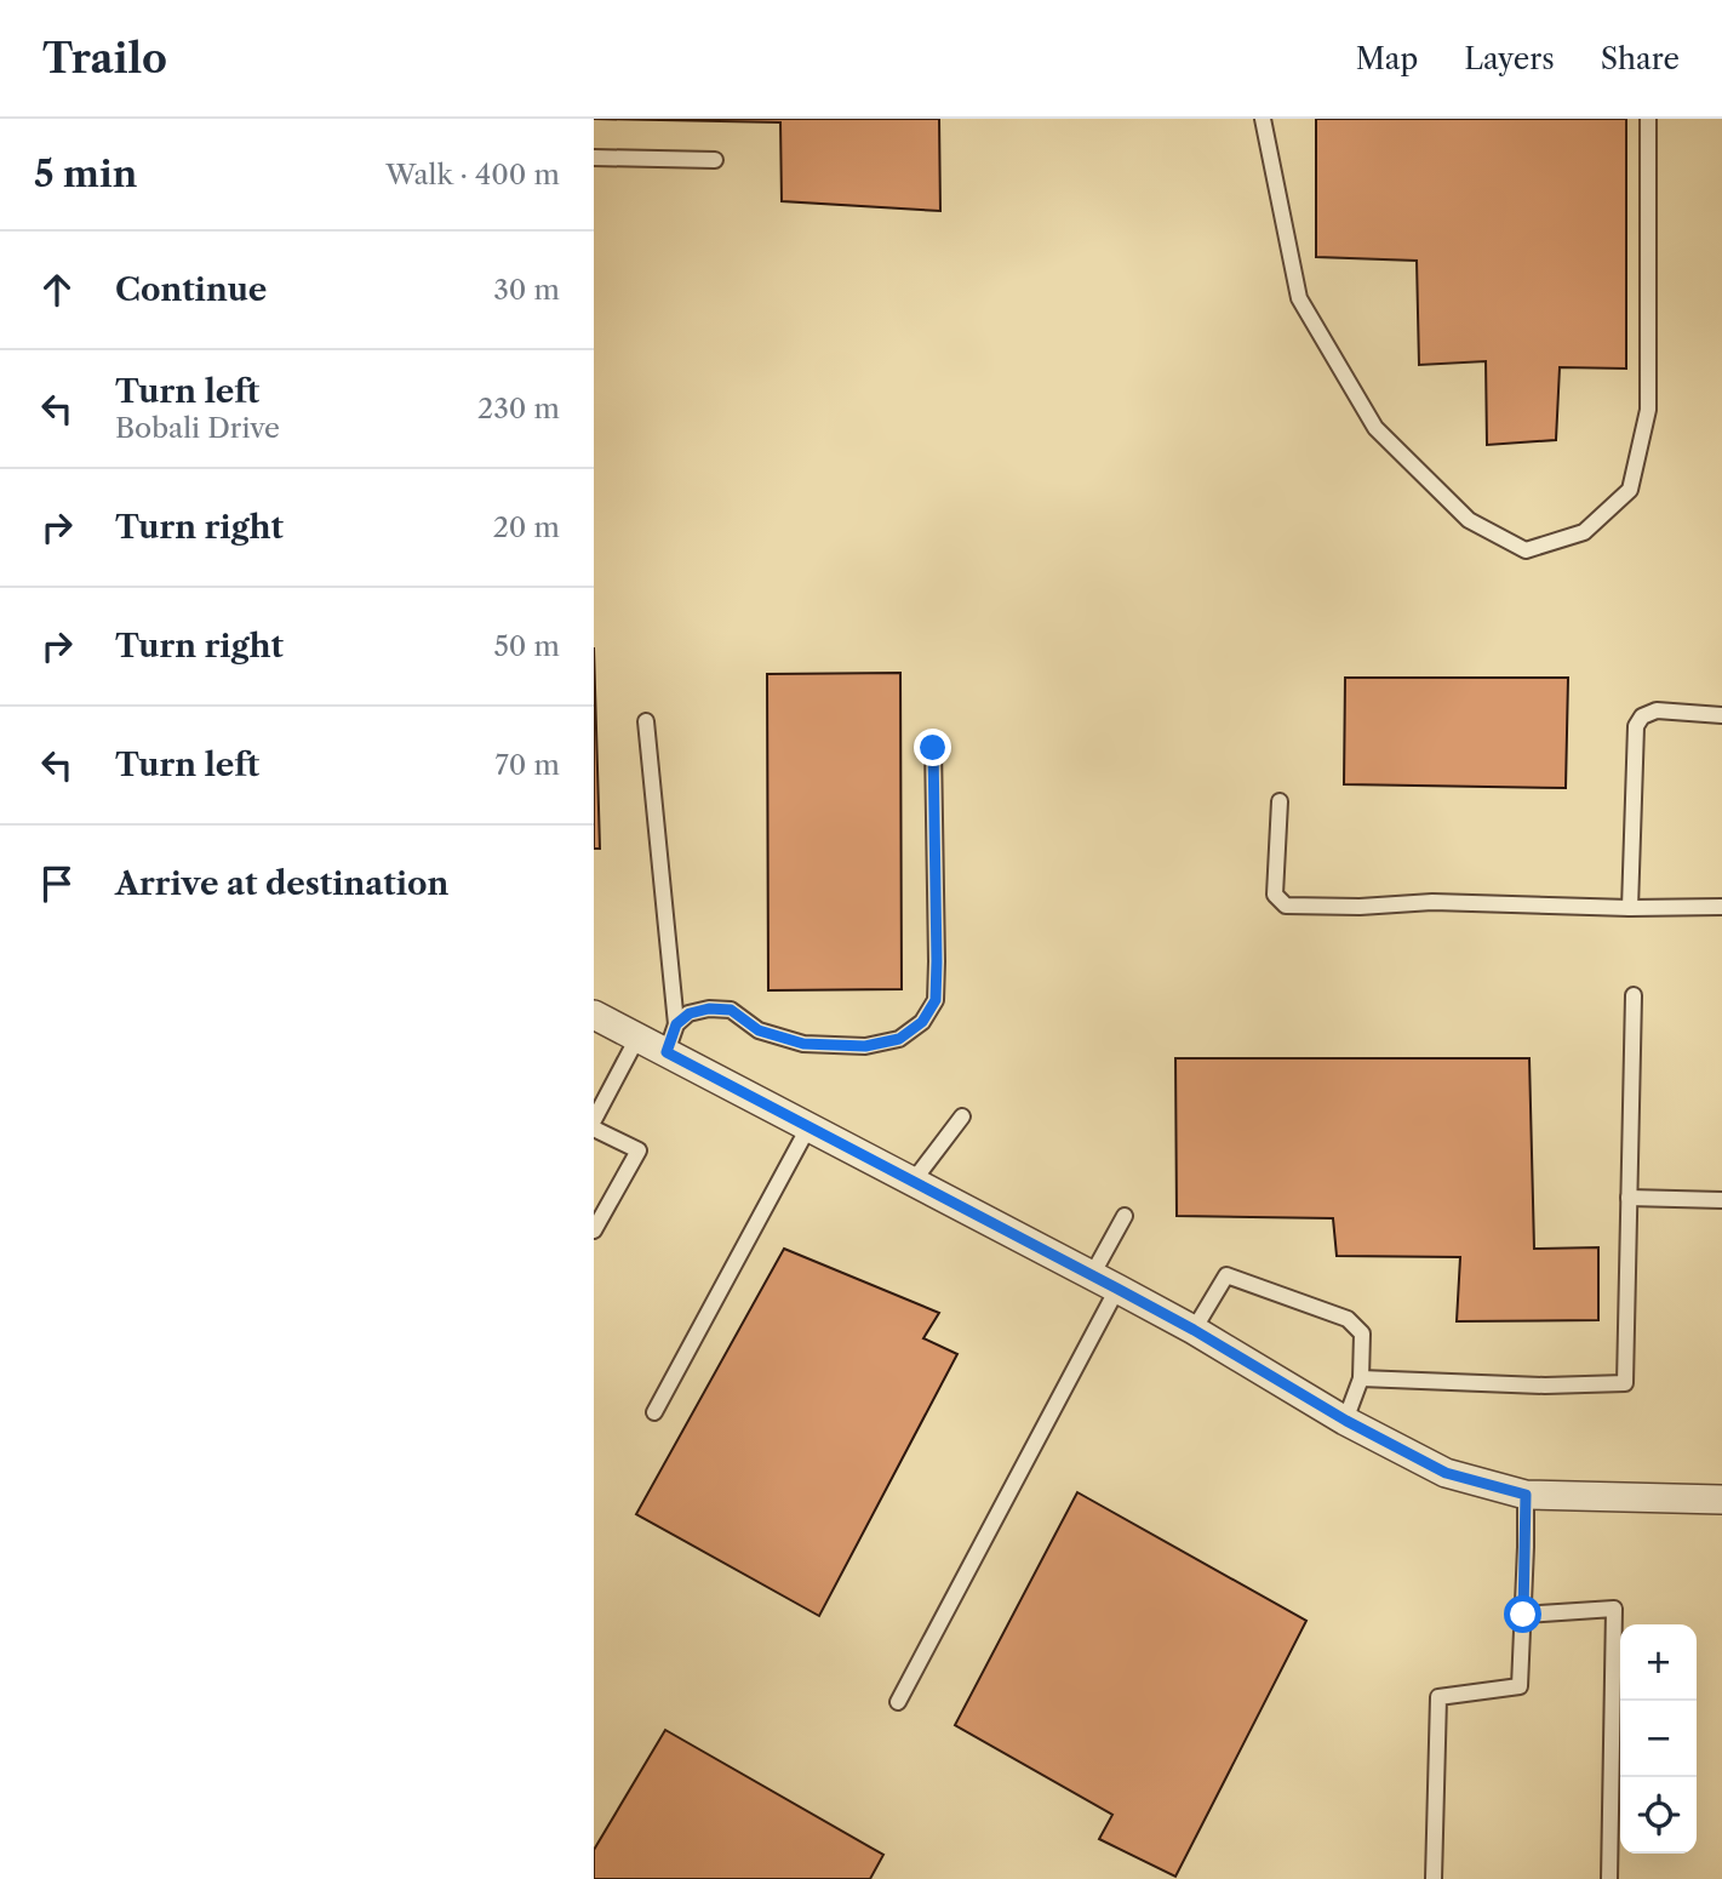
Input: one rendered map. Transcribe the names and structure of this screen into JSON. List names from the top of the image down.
{
  "page": {
    "header": "Trailo",
    "nav": ["Map", "Layers", "Share"],
    "heading": ["5 min", "Walk · 400 m"],
    "list": [
      ["Continue", "30 m"],
      ["Turn left", "Bobali Drive", "230 m"],
      ["Turn right", "20 m"],
      ["Turn right", "50 m"],
      ["Turn left", "70 m"],
      "Arrive at destination"
    ],
    "map_buttons": ["+", "−"]
  }
}
